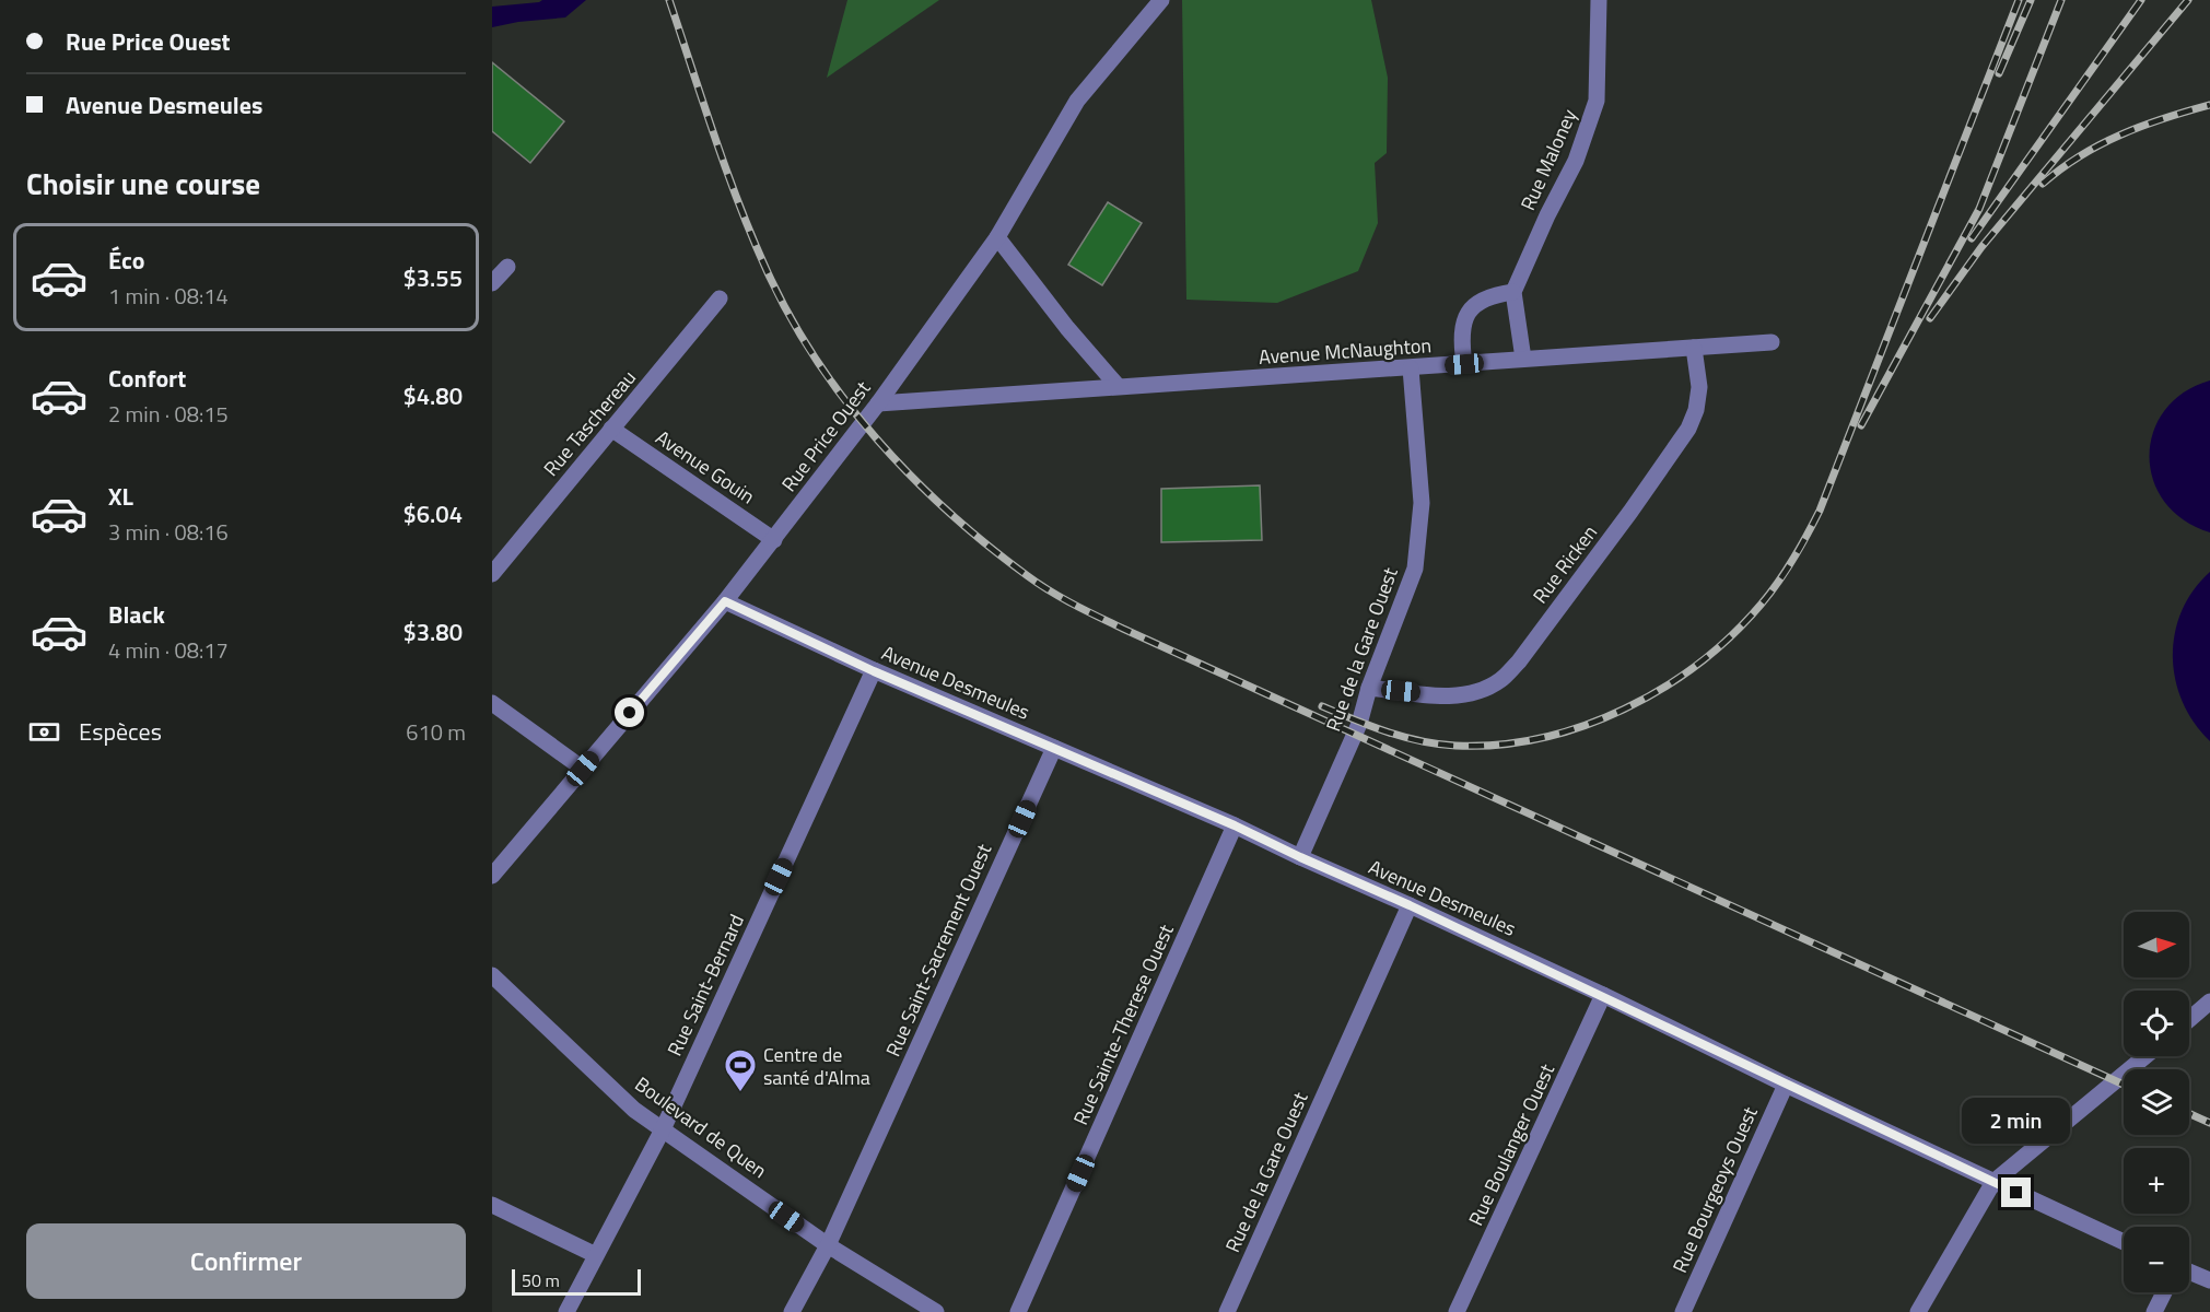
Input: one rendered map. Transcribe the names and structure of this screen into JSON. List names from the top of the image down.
{
  "streets": {
    "street": [
      "Rue Maloney",
      "Avenue McNaughton",
      "Rue Taschereau",
      "Rue Price Ouest",
      "Avenue Gouin",
      "Rue Ricken",
      "Rue de la Gare Ouest",
      "Avenue Desmeules",
      "Rue Saint-Sacrement Ouest",
      "Rue Saint-Bernard",
      "Rue Sainte-Therese Ouest",
      "Boulevard de Quen",
      "Rue Boulanger Ouest",
      "Rue Bourgeoys Ouest"
    ]
  },
  "crossings": [
    ["Avenue McNaughton", "Rue Price Ouest"],
    ["Avenue McNaughton", "Rue Ricken"],
    ["Avenue McNaughton", "Rue de la Gare Ouest"],
    ["Rue Taschereau", "Avenue Gouin"],
    ["Rue Price Ouest", "Avenue Gouin"],
    ["Rue Price Ouest", "Avenue Desmeules"],
    ["Rue Ricken", "Rue de la Gare Ouest"],
    ["Rue de la Gare Ouest", "Avenue Desmeules"],
    ["Avenue Desmeules", "Rue Saint-Sacrement Ouest"],
    ["Avenue Desmeules", "Rue Saint-Bernard"],
    ["Avenue Desmeules", "Rue Sainte-Therese Ouest"],
    ["Avenue Desmeules", "Rue Boulanger Ouest"],
    ["Avenue Desmeules", "Rue Bourgeoys Ouest"],
    ["Rue Saint-Sacrement Ouest", "Boulevard de Quen"],
    ["Rue Saint-Bernard", "Boulevard de Quen"]
  ],
  "places": {
    "sports": ["Centre de santé d'Alma"]
  },
  "scale_bar": "50 m",
  "north": "right",
  "page": {
    "banner": ["Rue Price Ouest", "Avenue Desmeules"],
    "heading": "Choisir une course",
    "list": [
      {
        "name": "Éco",
        "note": "1 min · 08:14",
        "value": "$3.55"
      },
      {
        "name": "Confort",
        "note": "2 min · 08:15",
        "value": "$4.80"
      },
      {
        "name": "XL",
        "note": "3 min · 08:16",
        "value": "$6.04"
      },
      {
        "name": "Black",
        "note": "4 min · 08:17",
        "value": "$3.80"
      }
    ],
    "pay": ["Espèces", "610 m"],
    "map_buttons": ["+", "−"],
    "bubble": "2 min",
    "buttons": "Confirmer",
    "scale": "50 m"
  }
}
